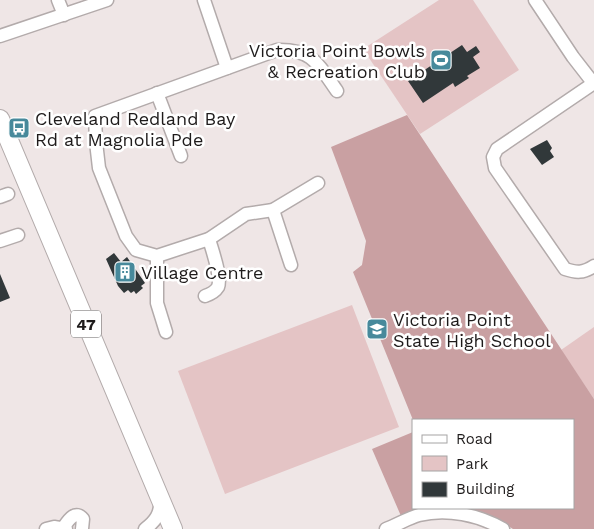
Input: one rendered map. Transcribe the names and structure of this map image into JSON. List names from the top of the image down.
{
  "streets": {
    "highway": ["47"]
  },
  "places": {
    "sports": ["Victoria Point Bowls & Recreation Club"],
    "bus stop": ["Cleveland Redland Bay Rd at Magnolia Pde"],
    "building": ["Village Centre"],
    "school or university": ["Victoria Point State High School"]
  },
  "legend": ["Road", "Park", "Building"]
}
